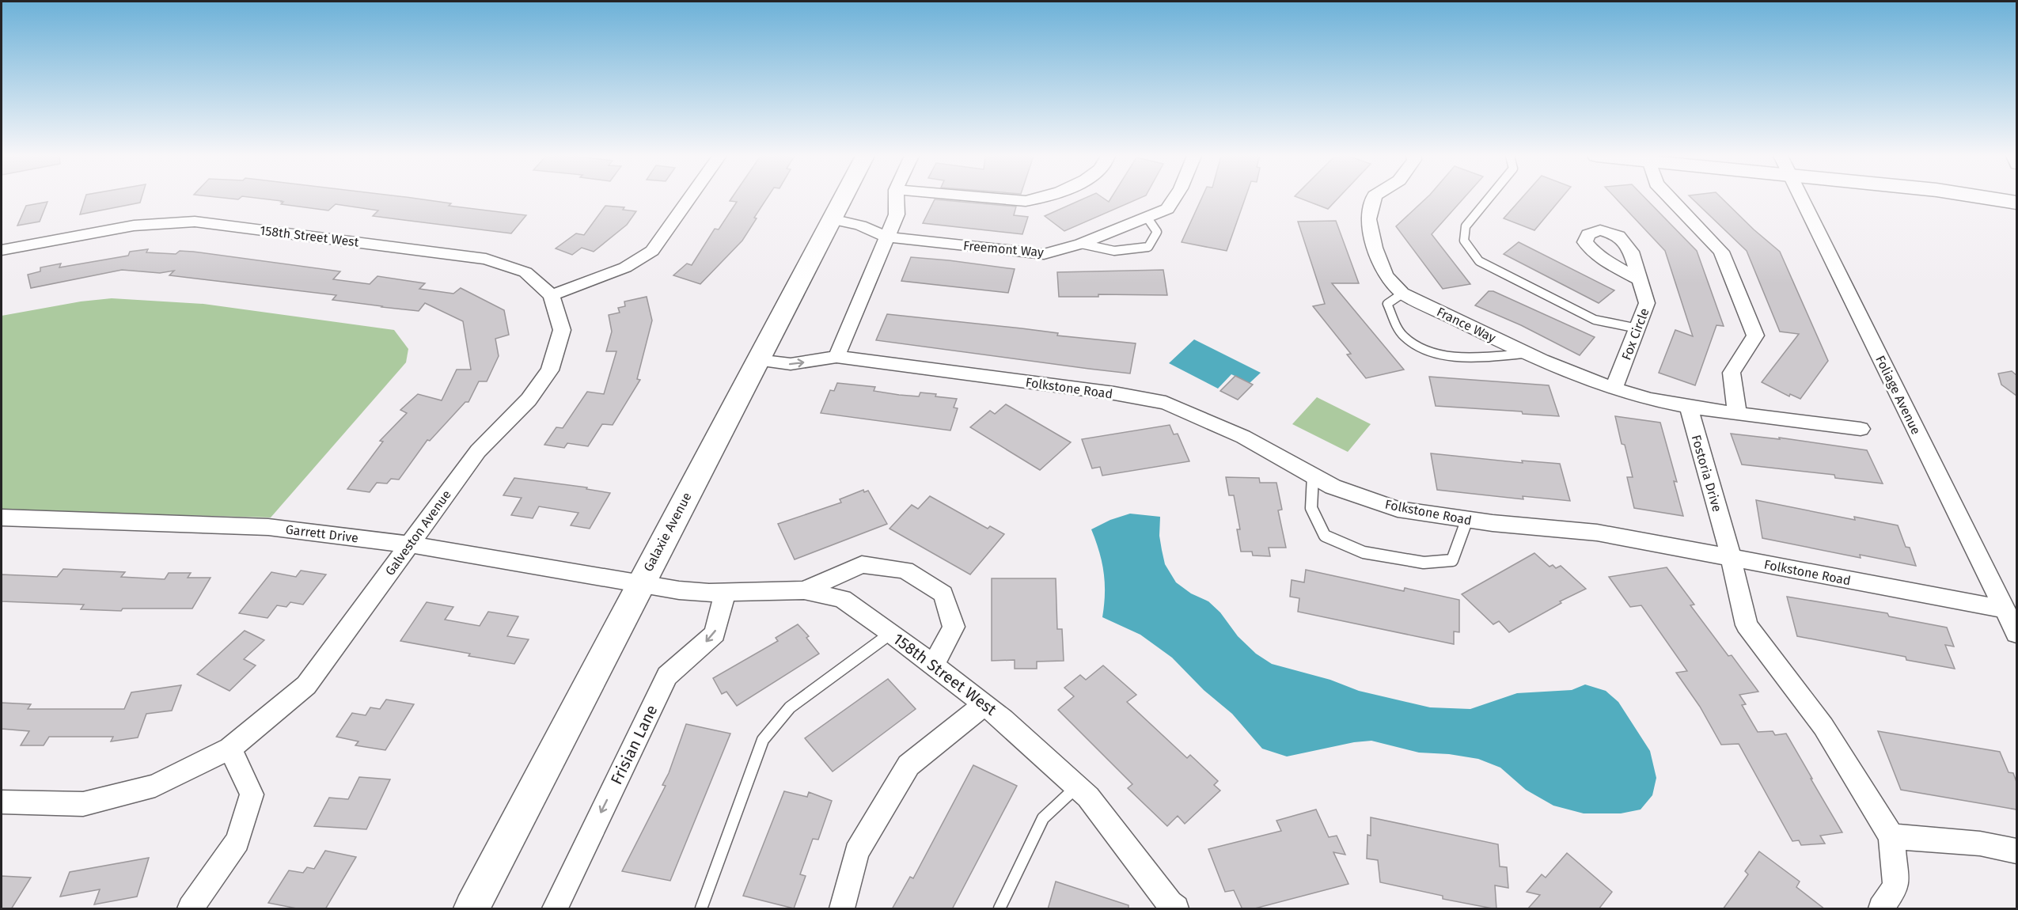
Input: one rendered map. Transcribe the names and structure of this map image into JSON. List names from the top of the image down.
{
  "streets": {
    "street": [
      "158th Street West",
      "Freemont Way",
      "France Way",
      "Fox Circle",
      "Folkstone Road",
      "Foliage Avenue",
      "Fostoria Drive",
      "Galaxie Avenue",
      "Galveston Avenue",
      "Garrett Drive",
      "Frisian Lane"
    ]
  },
  "crossings": [
    ["158th Street West", "Galaxie Avenue"],
    ["158th Street West", "Galveston Avenue"],
    ["158th Street West", "Garrett Drive"],
    ["158th Street West", "Frisian Lane"],
    ["Freemont Way", "Galaxie Avenue"],
    ["France Way", "Fox Circle"],
    ["France Way", "Fostoria Drive"],
    ["Folkstone Road", "Foliage Avenue"],
    ["Folkstone Road", "Fostoria Drive"],
    ["Folkstone Road", "Galaxie Avenue"],
    ["Galaxie Avenue", "Garrett Drive"],
    ["Galveston Avenue", "Garrett Drive"]
  ],
  "one_way": ["Frisian Lane"]
}
